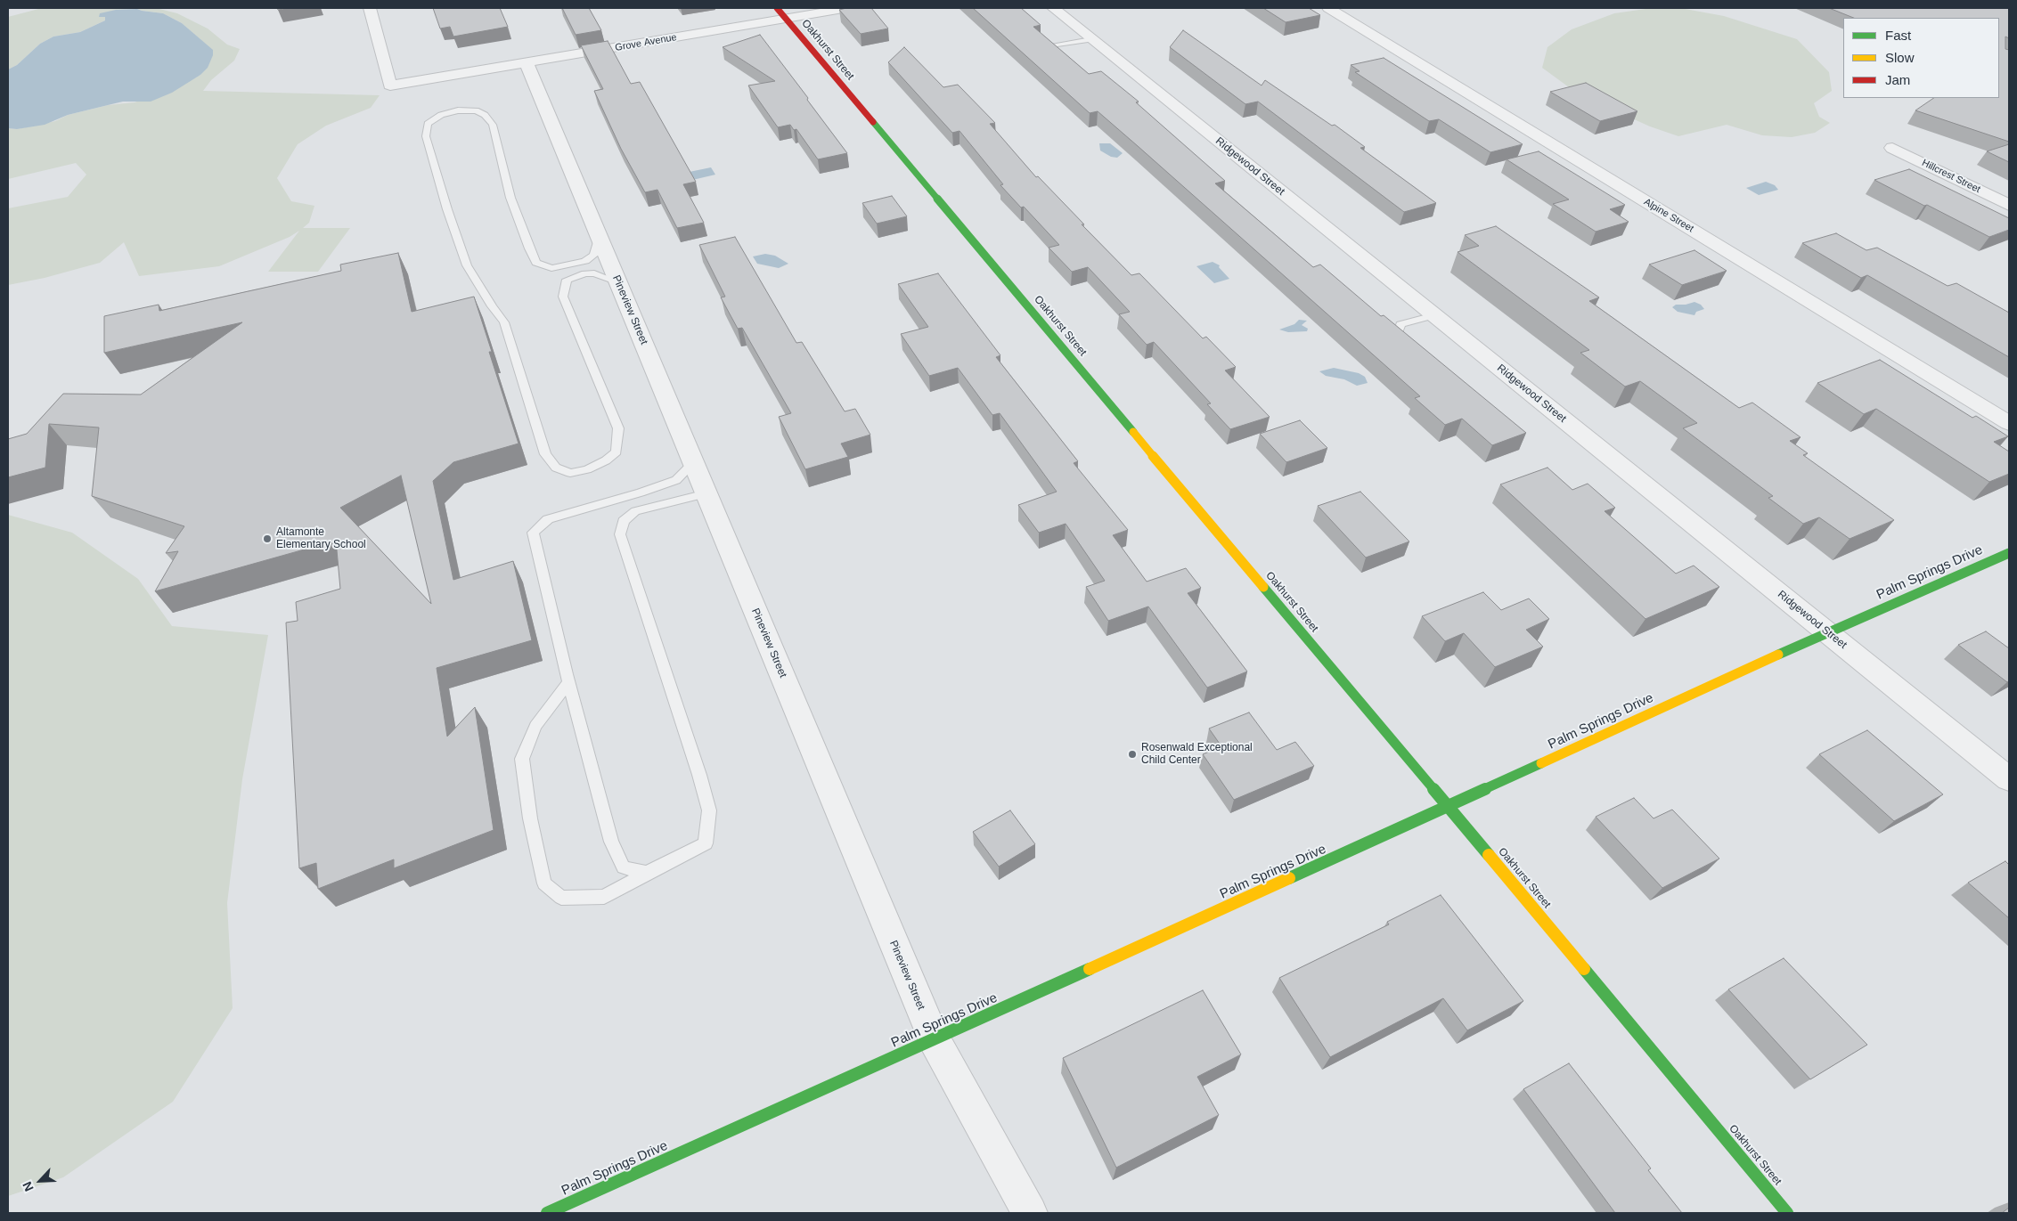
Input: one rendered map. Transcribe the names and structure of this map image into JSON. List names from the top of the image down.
{
  "streets": {
    "street": [
      "Grove Avenue",
      "Oakhurst Street",
      "Ridgewood Street",
      "Hillcrest Street",
      "Alpine Street",
      "Pineview Street",
      "Palm Springs Drive"
    ]
  },
  "crossings": [
    ["Grove Avenue", "Oakhurst Street"],
    ["Grove Avenue", "Pineview Street"],
    ["Oakhurst Street", "Palm Springs Drive"],
    ["Ridgewood Street", "Palm Springs Drive"],
    ["Pineview Street", "Palm Springs Drive"]
  ],
  "places": ["Altamonte Elementary School", "Rosenwald Exceptional Child Center"],
  "legend": ["Fast", "Slow", "Jam"],
  "north": "bottom left"
}
